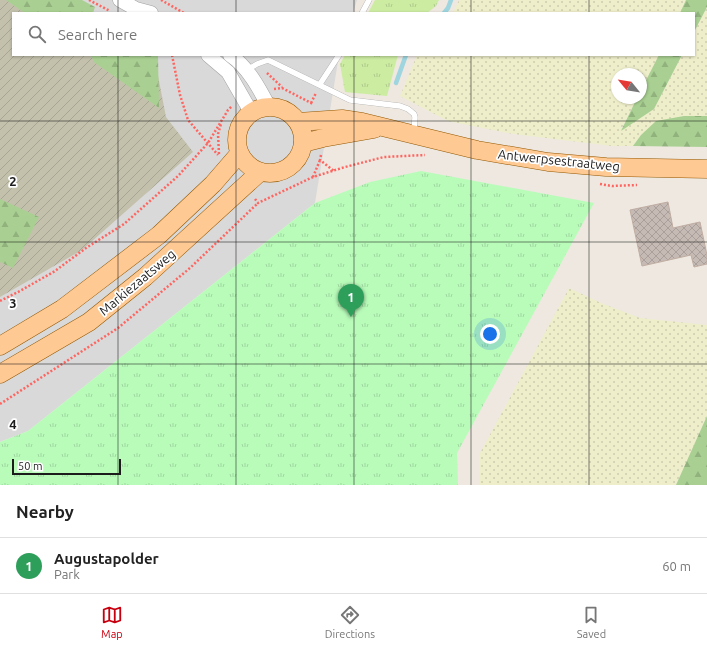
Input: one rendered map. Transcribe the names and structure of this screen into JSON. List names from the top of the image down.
{
  "streets": {
    "main road": ["Antwerpsestraatweg", "Markiezaatsweg"]
  },
  "crossings": [
    ["Antwerpsestraatweg", "Markiezaatsweg"]
  ],
  "scale_bar": "50 m",
  "north": "top left",
  "page": {
    "search": "Search here",
    "pins": "1",
    "scale": "50 m",
    "heading": "Nearby",
    "list": [
      {
        "mark": "1",
        "name": "Augustapolder",
        "note": "Park",
        "value": "60 m"
      }
    ],
    "nav": ["Map", "Directions", "Saved"]
  },
  "grid": {
    "rows": ["2", "3", "4"]
  }
}
